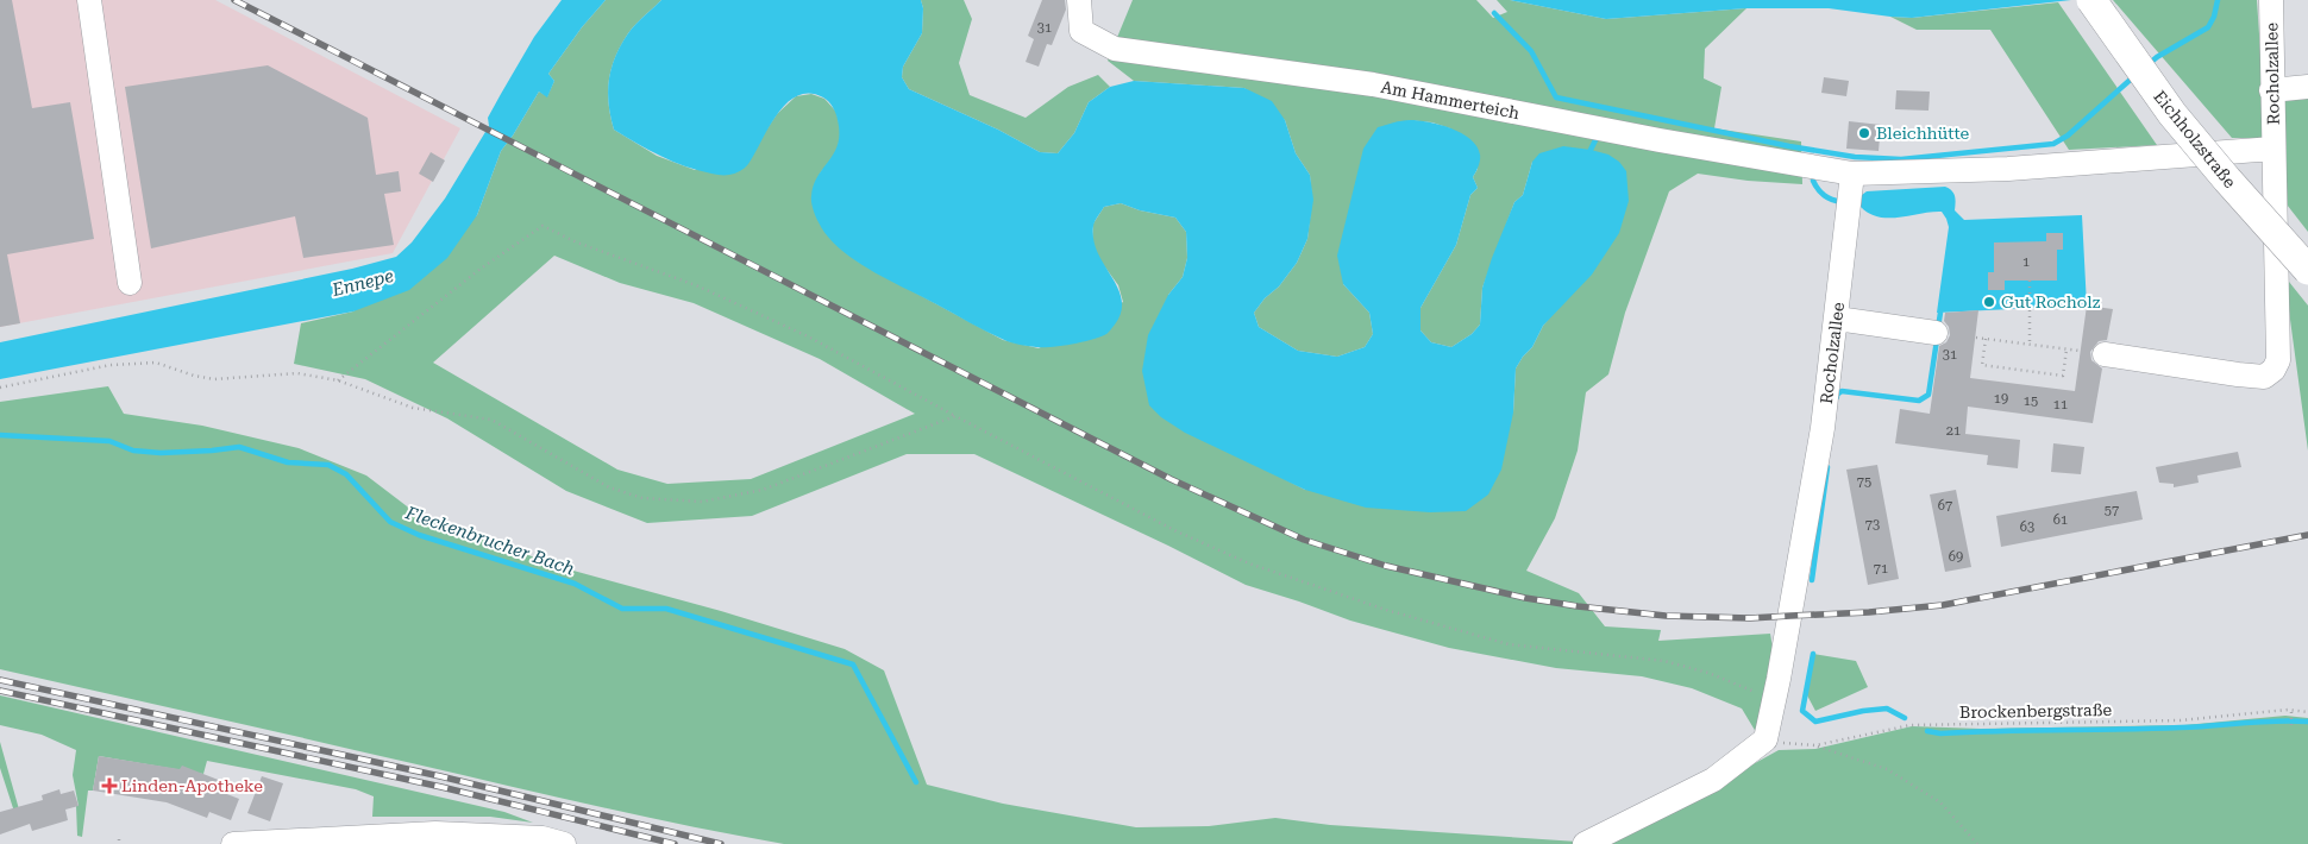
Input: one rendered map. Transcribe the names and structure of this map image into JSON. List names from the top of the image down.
{
  "streets": {
    "main road": ["Eichholzstraße"],
    "street": ["Rocholzallee", "Am Hammerteich"],
    "path": ["Brockenbergstraße"]
  },
  "crossings": [
    ["Rocholzallee", "Am Hammerteich"],
    ["Rocholzallee", "Brockenbergstraße"]
  ],
  "water": ["Ennepe", "Fleckenbrucher Bach"],
  "places": {
    "other": ["Bleichhütte", "Gut Rocholz"],
    "health": ["Linden-Apotheke"]
  },
  "house_numbers": [
    "31",
    "1",
    "31",
    "19",
    "15",
    "11",
    "21",
    "75",
    "67",
    "57",
    "61",
    "73",
    "63",
    "69",
    "71"
  ]
}
